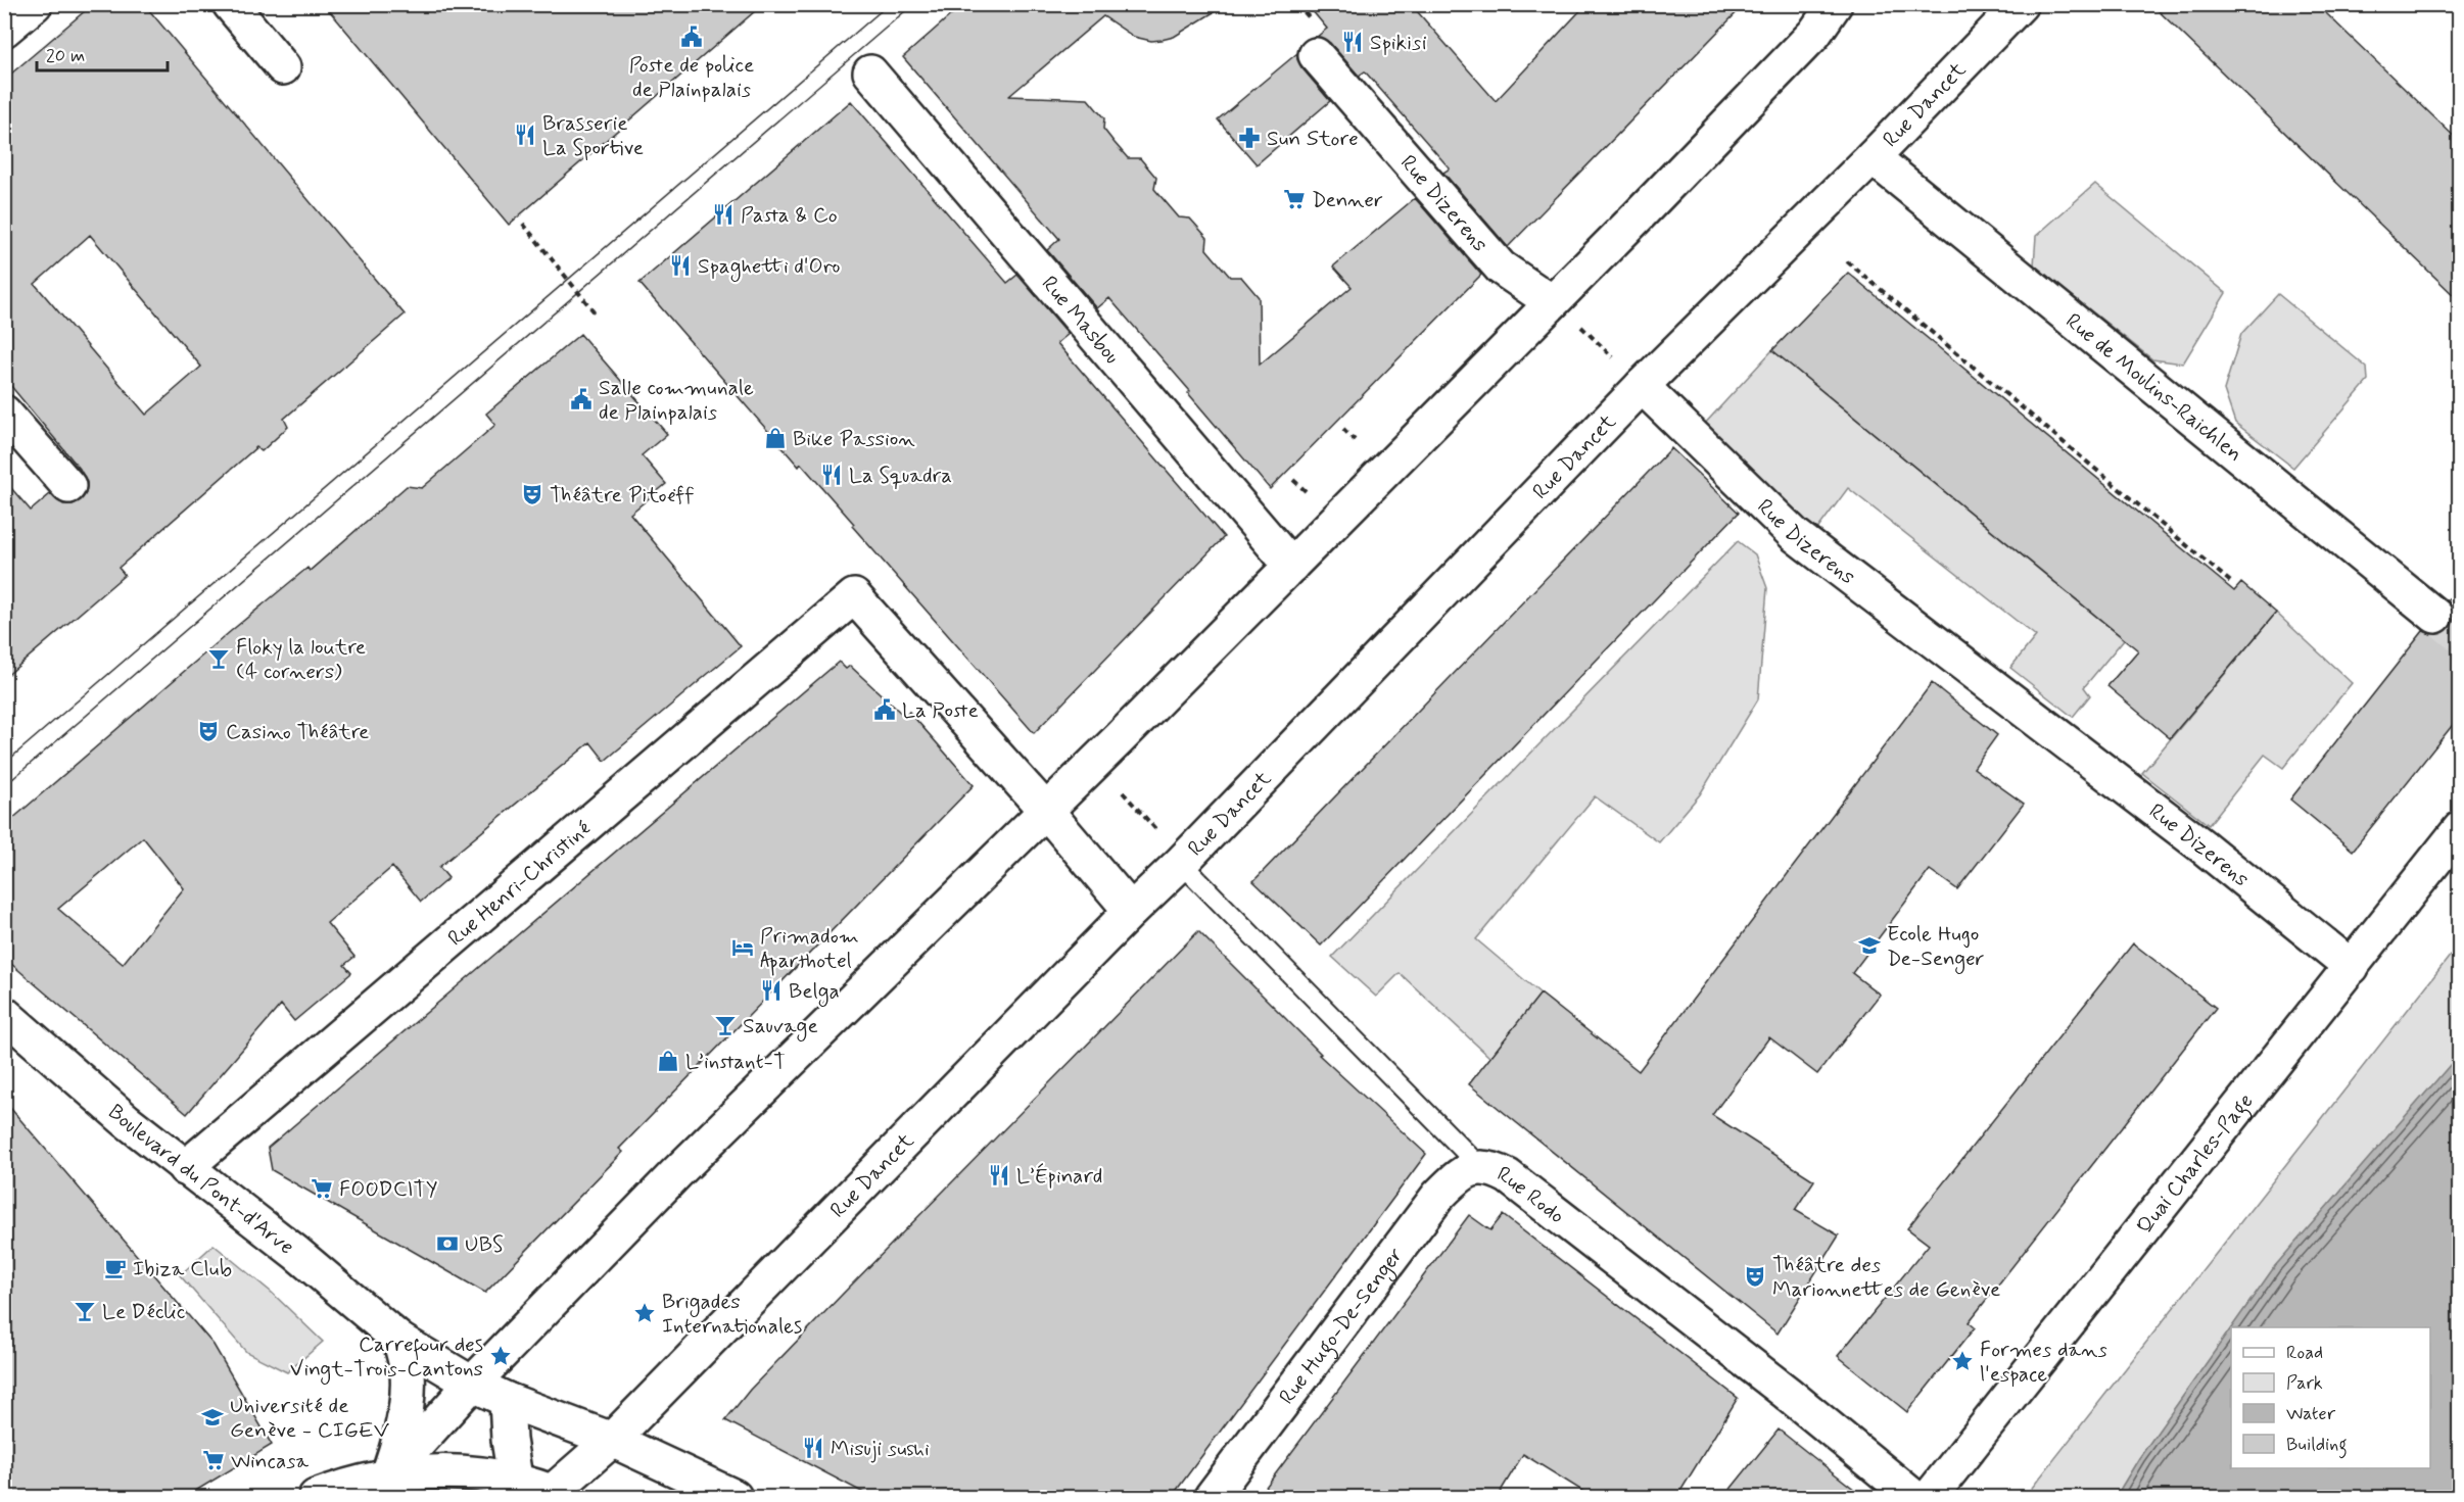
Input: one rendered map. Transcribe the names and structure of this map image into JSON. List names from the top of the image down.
{
  "streets": {
    "street": [
      "Rue Dancet",
      "Rue Dizerens",
      "Rue Masbou",
      "Rue de Moulins-Raichlen",
      "Rue Henri-Christiné",
      "Quai Charles-Page",
      "Boulevard du Pont-d'Arve",
      "Rue Rodo",
      "Rue Hugo-De-Senger"
    ]
  },
  "crossings": [
    ["Rue Dancet", "Rue Dizerens"],
    ["Rue Dancet", "Rue de Moulins-Raichlen"],
    ["Rue Dancet", "Rue Rodo"],
    ["Rue Dizerens", "Quai Charles-Page"],
    ["Rue Henri-Christiné", "Boulevard du Pont-d'Arve"],
    ["Rue Rodo", "Rue Hugo-De-Senger"]
  ],
  "places": {
    "public building": ["Poste de police de Plainpalais", "Salle communale de Plainpalais", "La Poste"],
    "restaurant": [
      "Spikisi",
      "Brasserie La Sportive",
      "Pasta & Co",
      "Spaghetti d'Oro",
      "La Squadra",
      "Belga",
      "L’Épinard",
      "Misuji sushi"
    ],
    "pharmacy": ["Sun Store"],
    "supermarket": ["Denner", "FOODCITY", "Wincasa"],
    "shop": ["Bike Passion", "L’instant-T"],
    "theatre": ["Théâtre Pitoëff", "Casino Théâtre", "Théâtre des Marionnettes de Genève"],
    "bar": ["Floky la loutre (4 corners)", "Sauvage", "Le Déclic"],
    "school or university": ["Ecole Hugo De-Senger", "Université de Genève - CIGEV"],
    "hotel": ["Primadom Aparthotel"],
    "bank": ["UBS"],
    "cafe": ["Ibiza Club"],
    "place": ["Brigades Internationales", "Carrefour des Vingt-Trois-Cantons", "Formes dans l'espace"]
  },
  "legend": [
    "Road",
    "Park",
    "Water",
    "Building"
  ],
  "scale_bar": "20 m"
}
